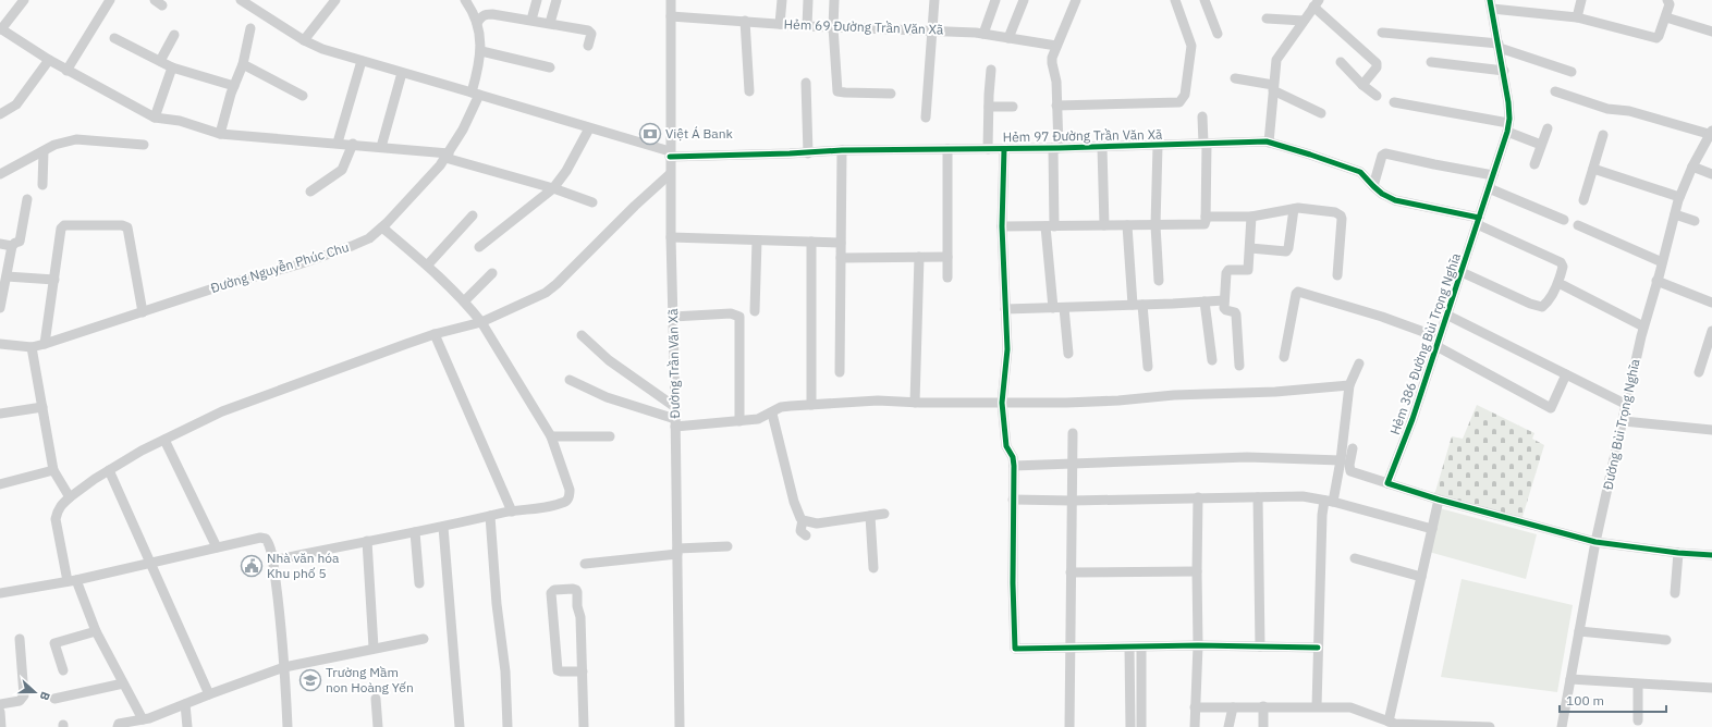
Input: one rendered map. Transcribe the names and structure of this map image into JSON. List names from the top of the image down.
{
  "streets": {
    "street": [
      "Hẻm 69 Đường Trần Văn Xã",
      "Hẻm 97 Đường Trần Văn Xã",
      "Đường Nguyễn Phúc Chu",
      "Hẻm 386 Đường Bùi Trọng Nghĩa",
      "Đường Trần Văn Xã",
      "Đường Bùi Trọng Nghĩa"
    ]
  },
  "crossings": [
    ["Hẻm 69 Đường Trần Văn Xã", "Đường Trần Văn Xã"],
    ["Hẻm 97 Đường Trần Văn Xã", "Hẻm 386 Đường Bùi Trọng Nghĩa"],
    ["Hẻm 97 Đường Trần Văn Xã", "Đường Trần Văn Xã"]
  ],
  "places": {
    "bank": ["Việt Á Bank"],
    "public building": ["Nhà văn hóa Khu phố 5"],
    "school or university": ["Trường Mầm non Hoàng Yến"]
  },
  "scale_bar": "100 m",
  "north": "right"
}
